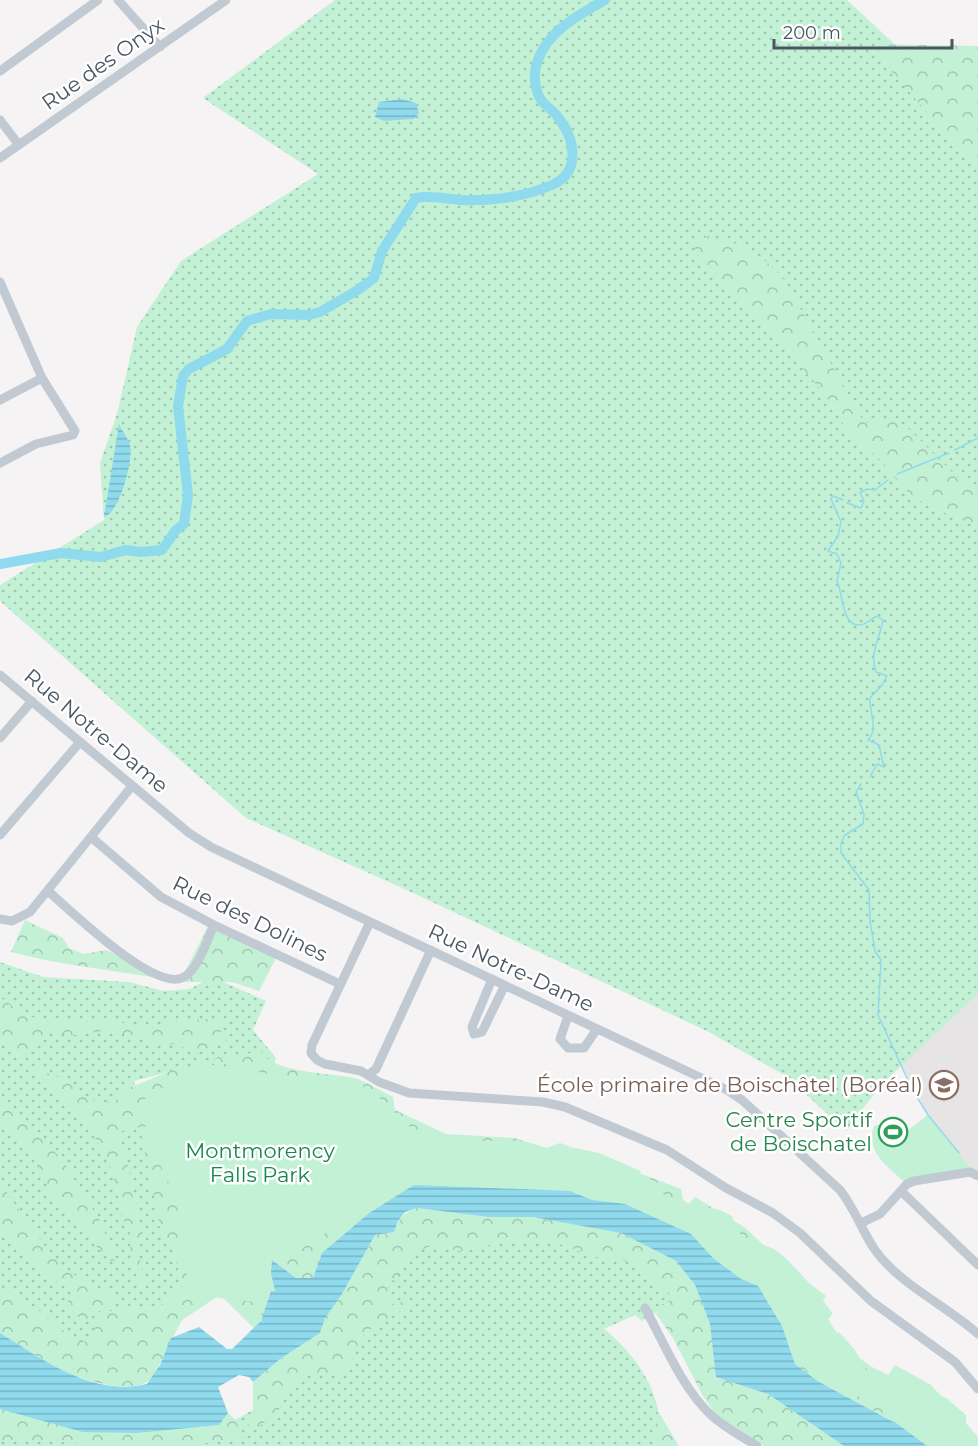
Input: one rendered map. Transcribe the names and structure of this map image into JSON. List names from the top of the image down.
{
  "streets": {
    "street": ["Rue des Onyx", "Rue Notre-Dame", "Rue des Dolines"]
  },
  "parks": ["Montmorency Falls Park"],
  "places": {
    "school or university": ["École primaire de Boischâtel (Boréal)"],
    "sports": ["Centre Sportif de Boischatel"]
  },
  "scale_bar": "200 m"
}
